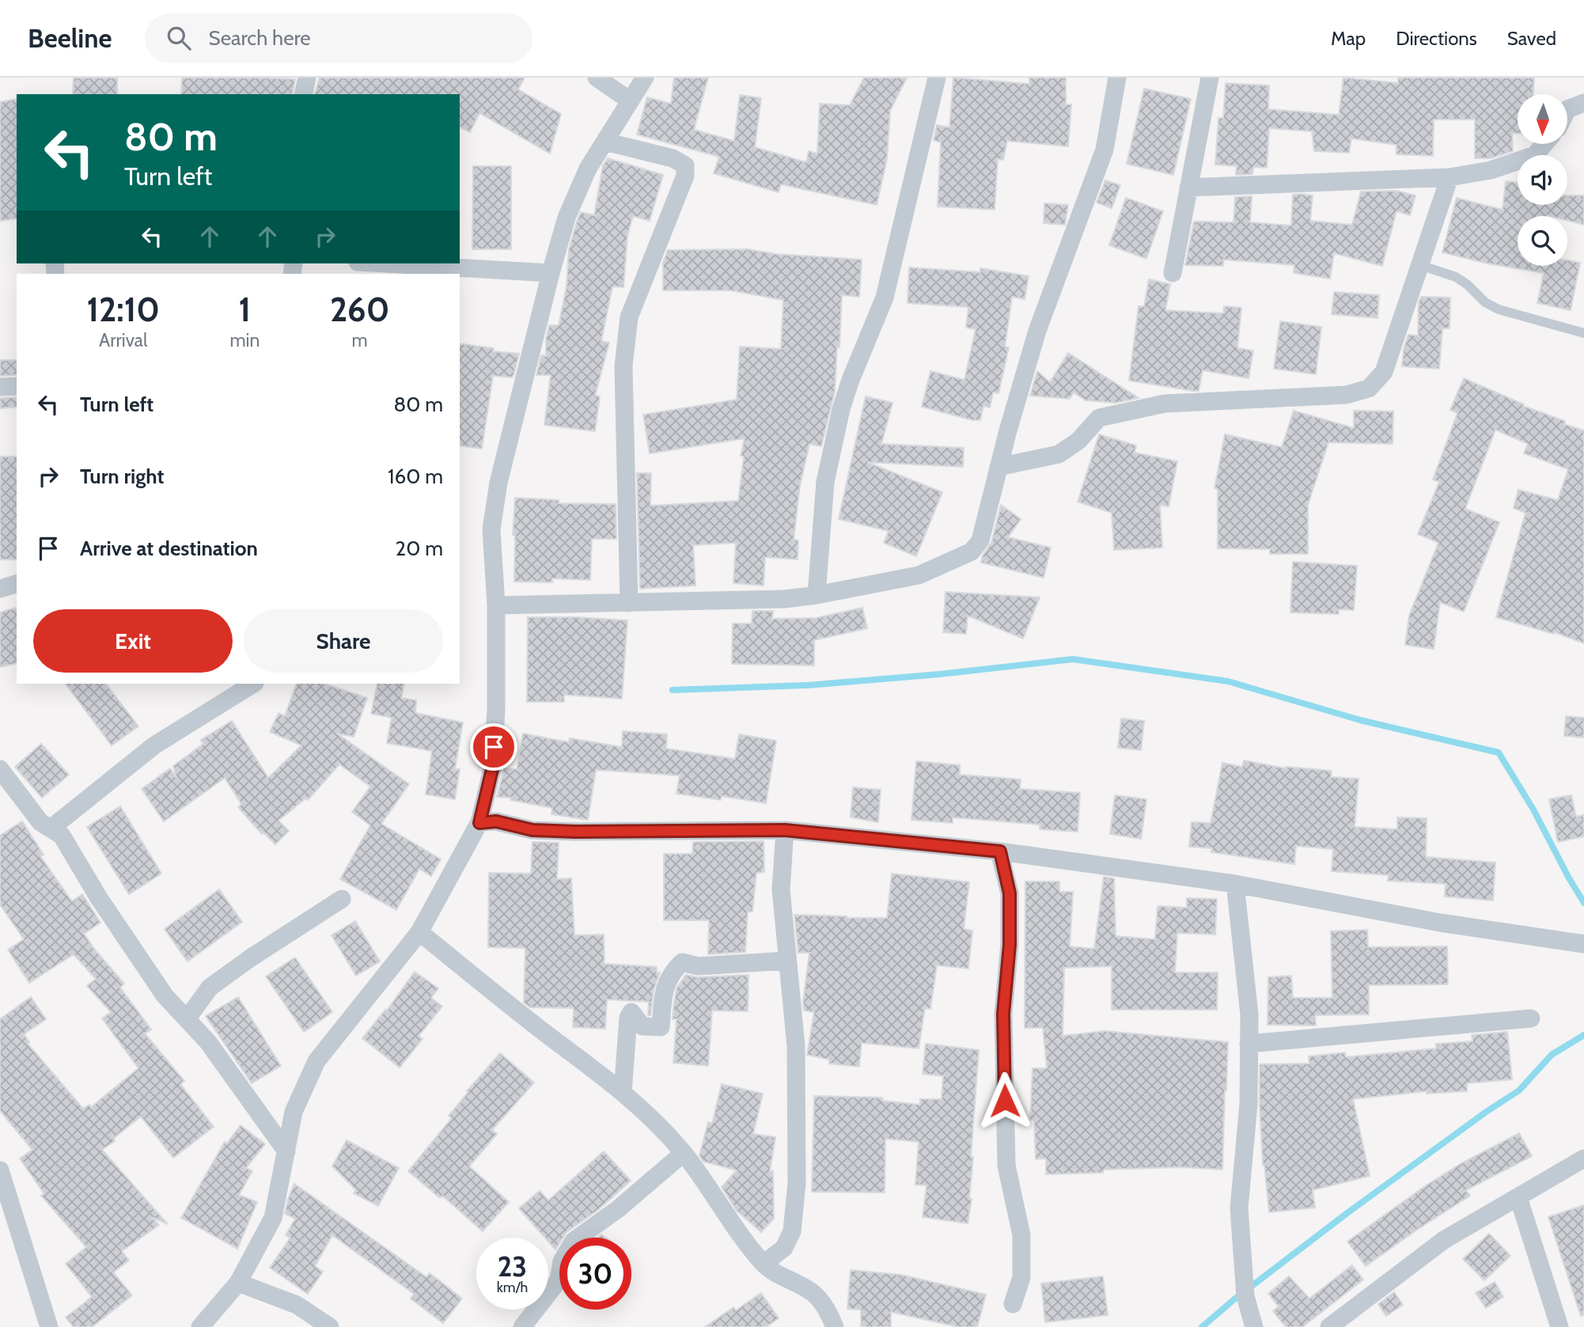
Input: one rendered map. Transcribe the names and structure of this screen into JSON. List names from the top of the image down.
{
  "north": "bottom",
  "page": {
    "header": "Beeline",
    "search": "Search here",
    "nav": ["Map", "Directions", "Saved"],
    "turn": ["80 m", "Turn left"],
    "eta": [
      "12:10",
      "Arrival",
      "1",
      "min",
      "260",
      "m"
    ],
    "list": [
      {
        "name": "Turn left",
        "value": "80 m"
      },
      {
        "name": "Turn right",
        "value": "160 m"
      },
      {
        "name": "Arrive at destination",
        "value": "20 m"
      }
    ],
    "buttons": ["Exit", "Share"],
    "speed": "23 km/h",
    "limit": "30"
  }
}
